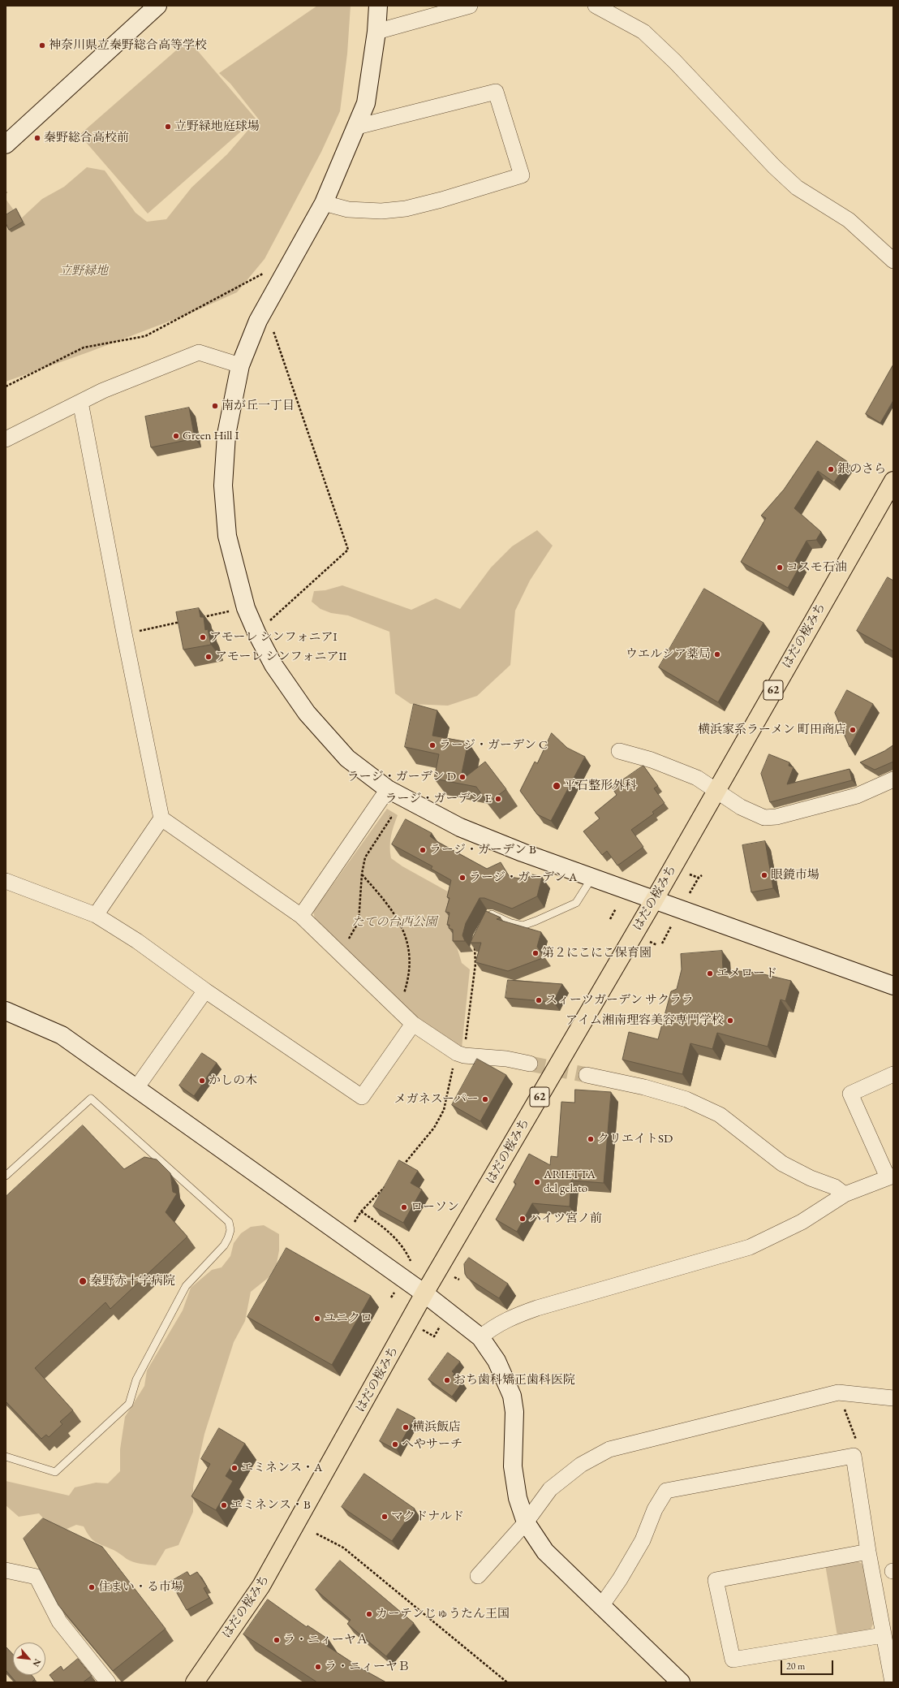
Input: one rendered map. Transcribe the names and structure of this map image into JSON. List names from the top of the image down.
{
  "streets": {
    "main road": ["はだの桜みち", "62"]
  },
  "parks": ["立野緑地", "たての台西公園"],
  "places": [
    "神奈川県立秦野総合高等学校",
    "立野緑地庭球場",
    "秦野総合高校前",
    "南が丘一丁目",
    "Green Hill Ⅰ",
    "銀のさら",
    "コスモ石油",
    "アモーレ シンフォニアⅠ",
    "ウエルシア薬局",
    "アモーレ シンフォニアⅡ",
    "横浜家系ラーメン 町田商店",
    "ラージ・ガーデン C",
    "ラージ・ガーデン D",
    "平石整形外科",
    "ラージ・ガーデン E",
    "ラージ・ガーデン B",
    "眼鏡市場",
    "ラージ・ガーデン A",
    "第２にこにこ保育園",
    "エメロード",
    "スィーツガーデン サクララ",
    "アイム湘南理容美容専門学校",
    "かしの木",
    "メガネスーパー",
    "クリエイトSD",
    "ARIETTA del gelato",
    "ローソン",
    "ハイツ宮ノ前",
    "秦野赤十字病院",
    "ユニクロ",
    "おち歯科矯正歯科医院",
    "横浜飯店",
    "へやサーチ",
    "エミネンス・A",
    "エミネンス・B",
    "マクドナルド",
    "住まい・る市場",
    "カーテンじゅうたん王国",
    "ラ・ニィーヤＡ",
    "ラ・ニィーヤＢ"
  ],
  "scale_bar": "20 m",
  "north": "bottom right"
}
